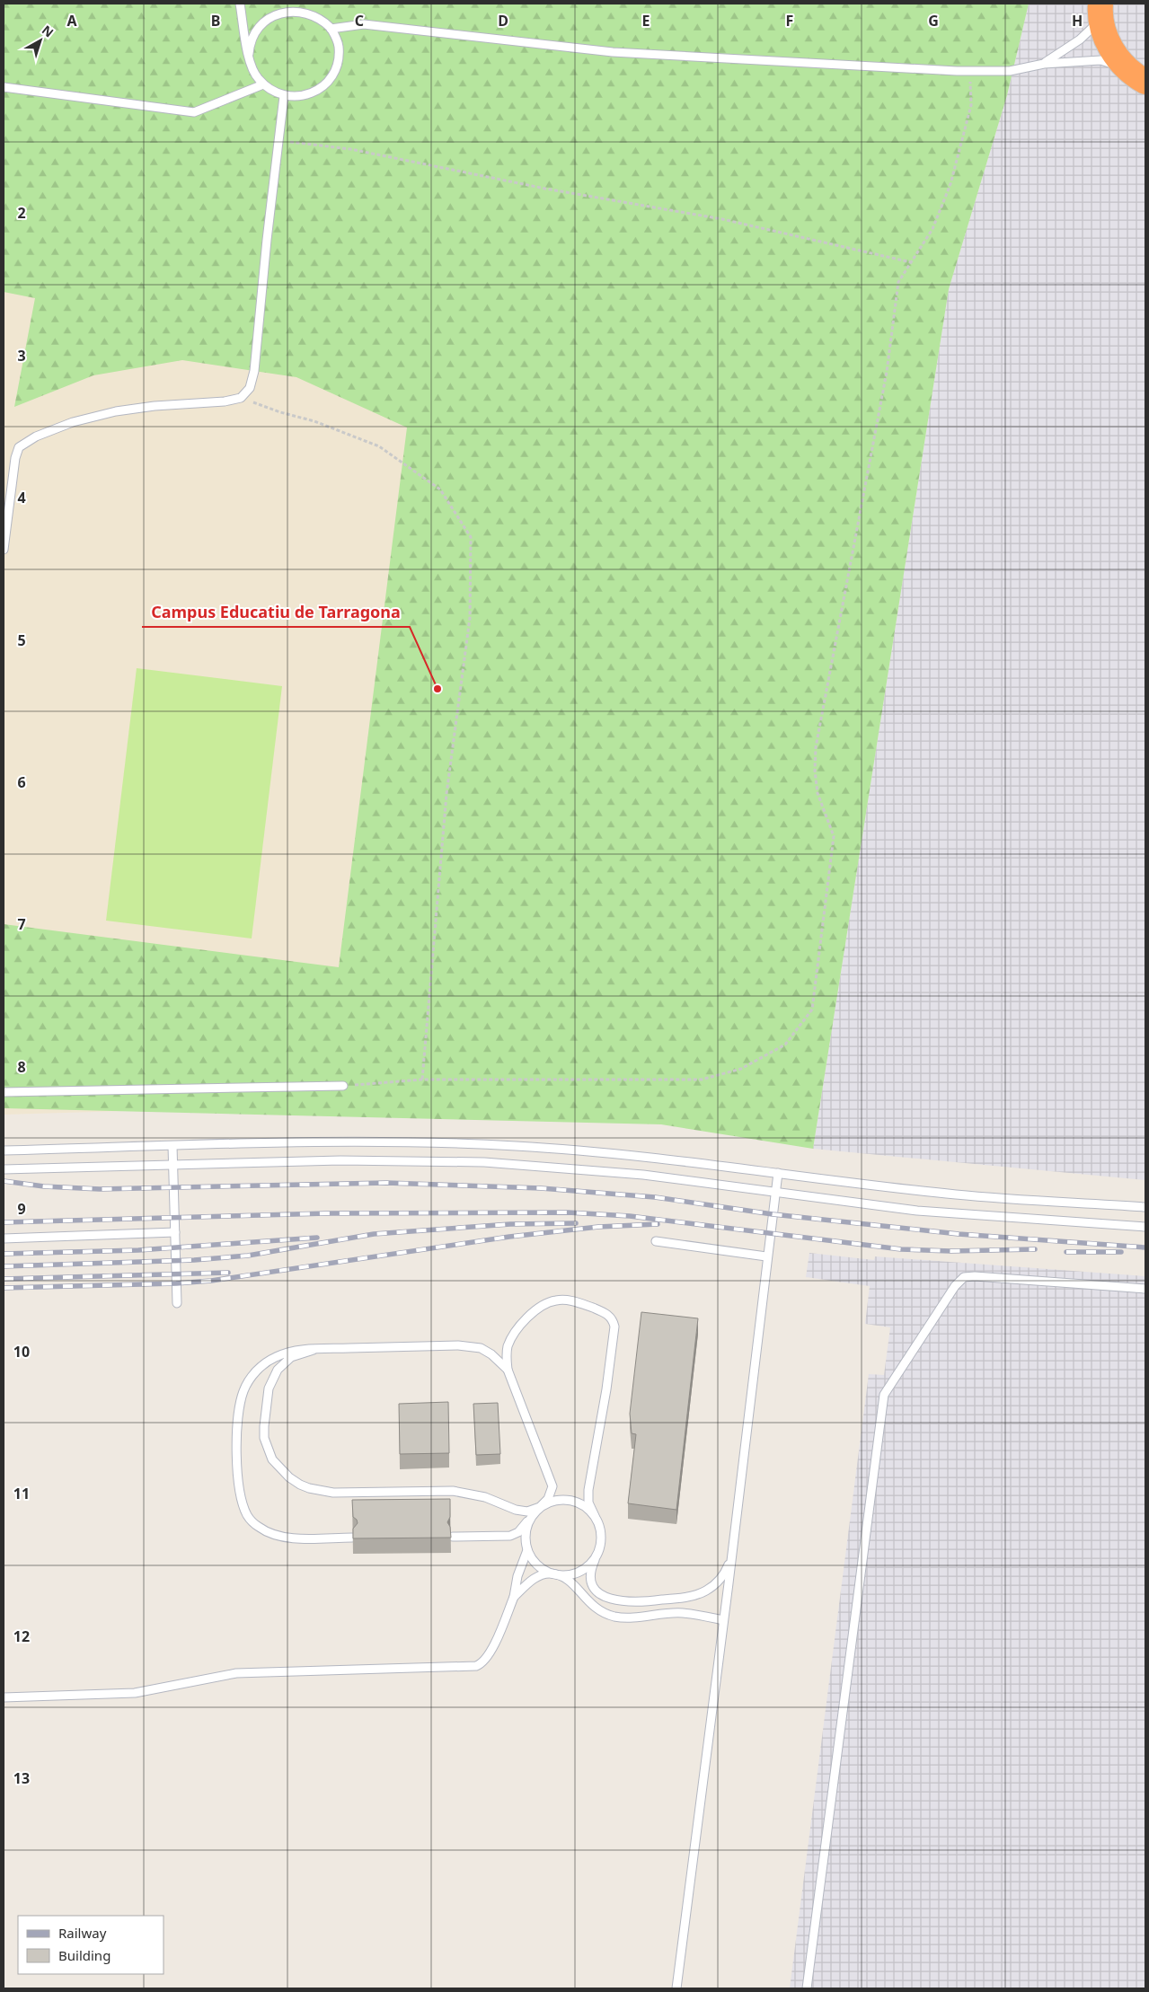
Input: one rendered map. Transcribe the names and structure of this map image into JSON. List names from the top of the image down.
{
  "places": ["Campus Educatiu de Tarragona"],
  "legend": ["Railway", "Building"],
  "north": "top right",
  "grid": {
    "columns": [
      "A",
      "B",
      "C",
      "D",
      "E",
      "F",
      "G",
      "H"
    ],
    "rows": [
      "2",
      "3",
      "4",
      "5",
      "6",
      "7",
      "8",
      "9",
      "10",
      "11",
      "12",
      "13"
    ]
  }
}
